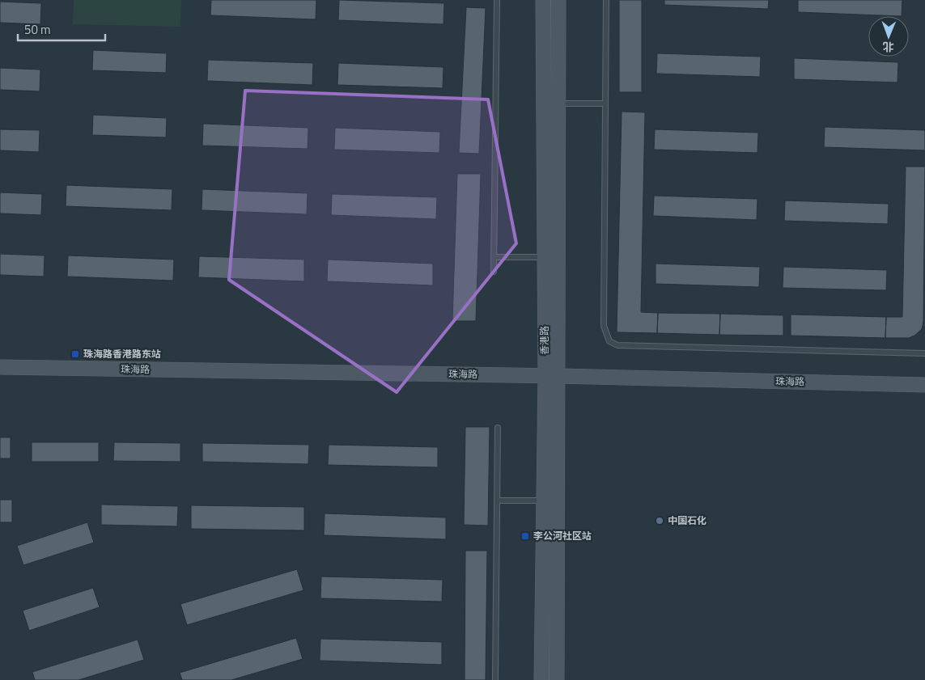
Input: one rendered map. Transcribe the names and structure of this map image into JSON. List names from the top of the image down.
{
  "streets": {
    "main road": ["香港路", "珠海路"]
  },
  "crossings": [
    ["香港路", "珠海路"]
  ],
  "places": {
    "transit": ["珠海路香港路东站", "李公河社区站"],
    "other": ["中国石化"]
  },
  "scale_bar": "50 m",
  "north": "bottom"
}
